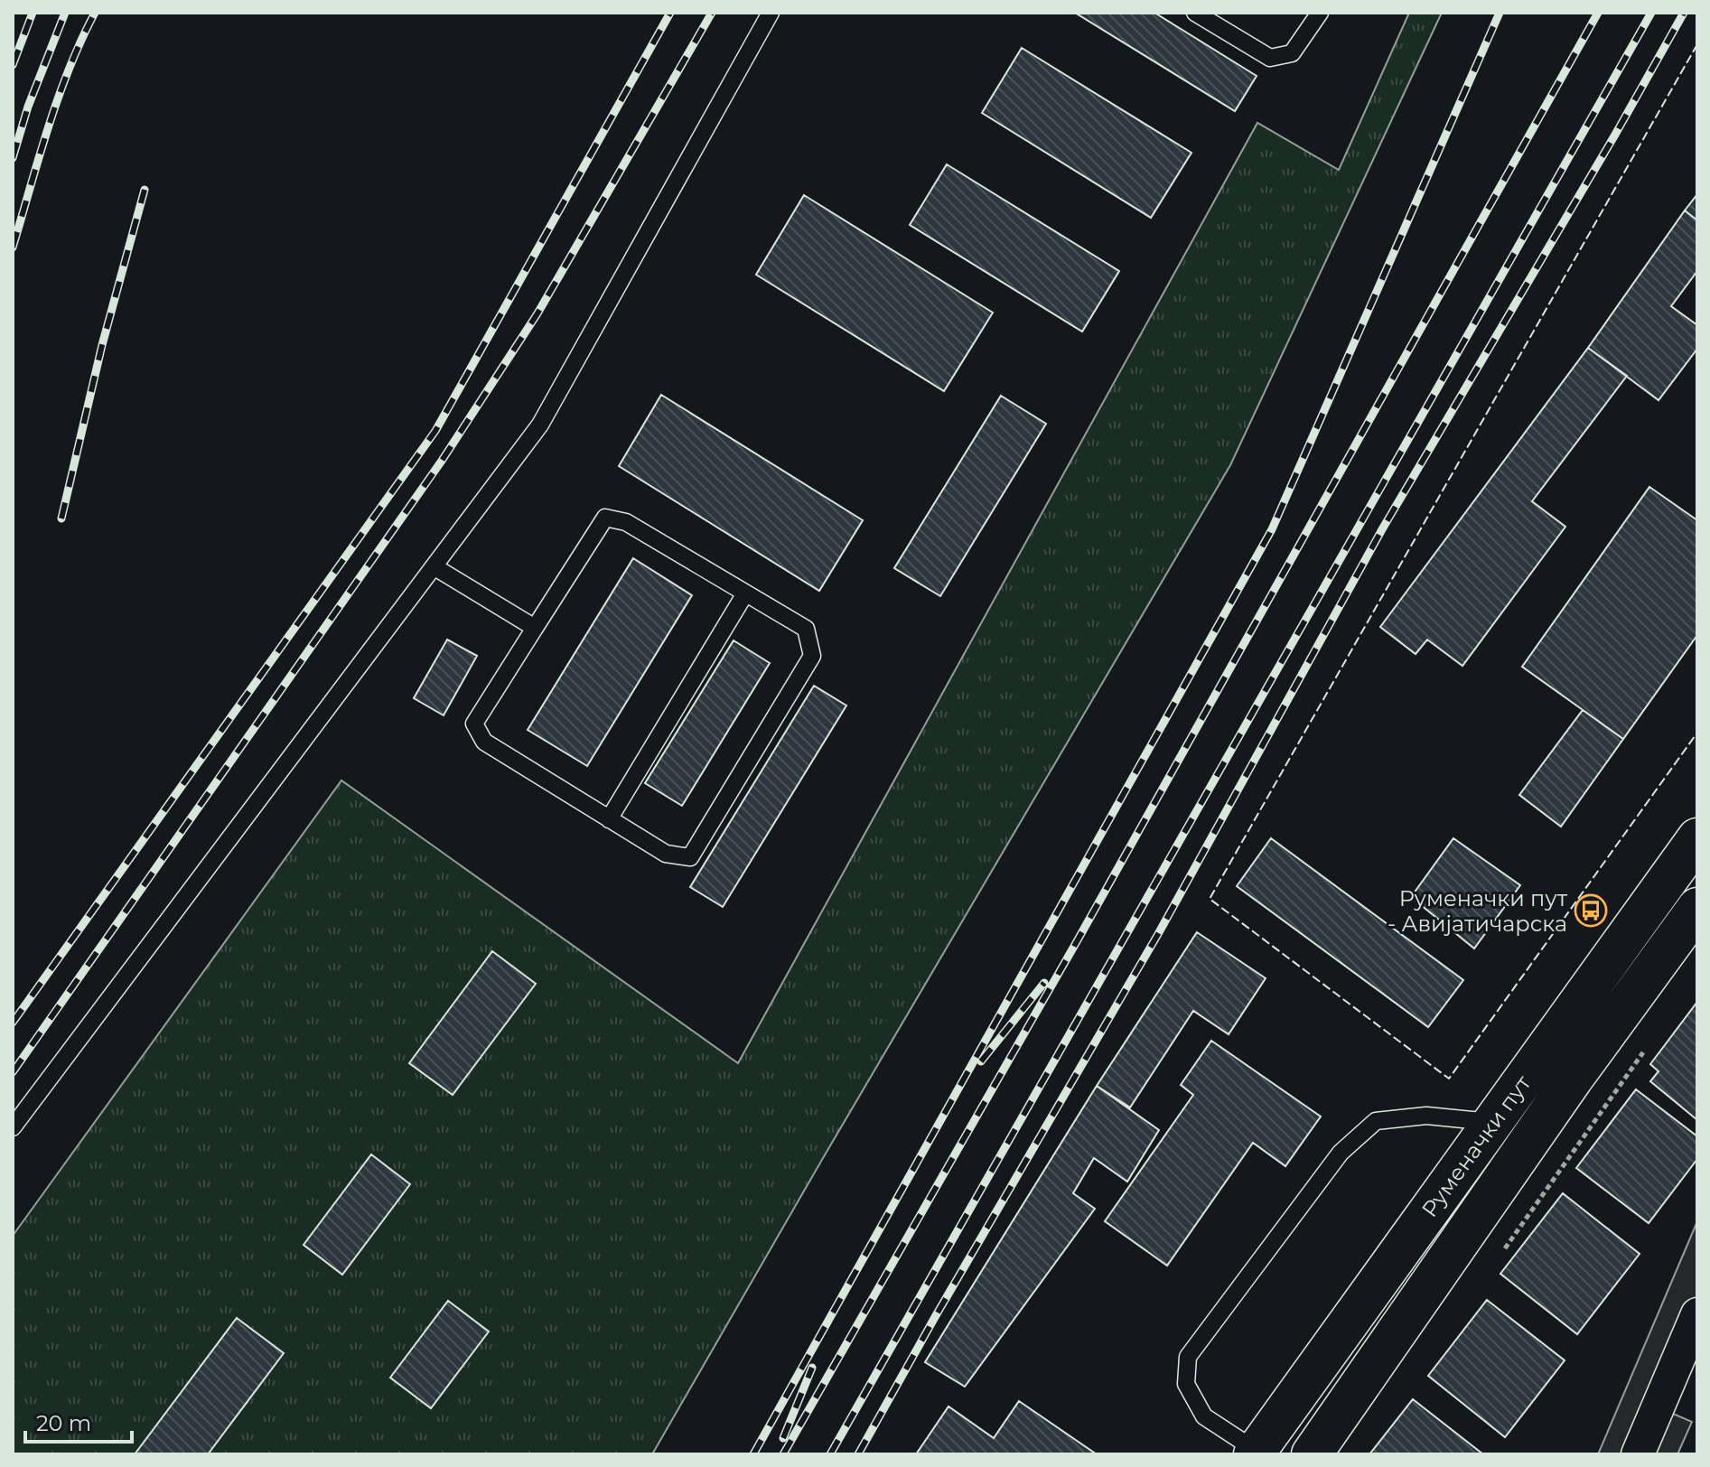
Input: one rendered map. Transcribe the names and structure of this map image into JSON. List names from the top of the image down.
{
  "streets": {
    "main road": ["Руменачки пут"]
  },
  "places": {
    "bus stop": ["Руменачки пут - Авијатичарска"]
  },
  "scale_bar": "20 m"
}
